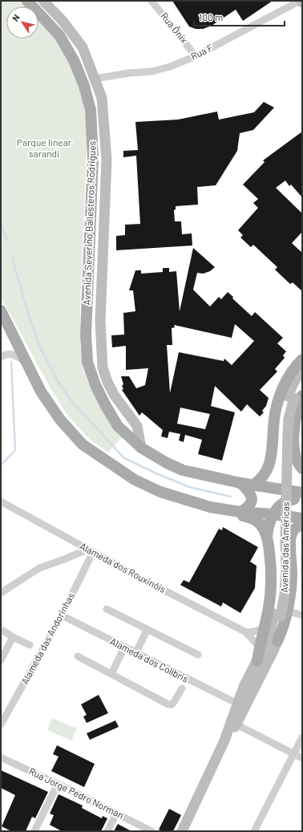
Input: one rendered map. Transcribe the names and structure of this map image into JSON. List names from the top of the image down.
{
  "streets": {
    "main road": ["Avenida Severino Ballesteros Rodrigues"],
    "street": [
      "Rua Ônix",
      "Rua F",
      "Alameda dos Rouxinóis",
      "Alameda das Andorinhas",
      "Alameda dos Colíbris",
      "Rua Jorge Pedro Norman"
    ]
  },
  "crossings": [
    ["Rua Ônix", "Rua F"],
    ["Rua F", "Avenida Severino Ballesteros Rodrigues"],
    ["Alameda dos Rouxinóis", "Alameda das Andorinhas"],
    ["Alameda das Andorinhas", "Alameda dos Colíbris"]
  ],
  "parks": ["Parque linear sarandi"],
  "scale_bar": "100 m",
  "north": "top left"
}
